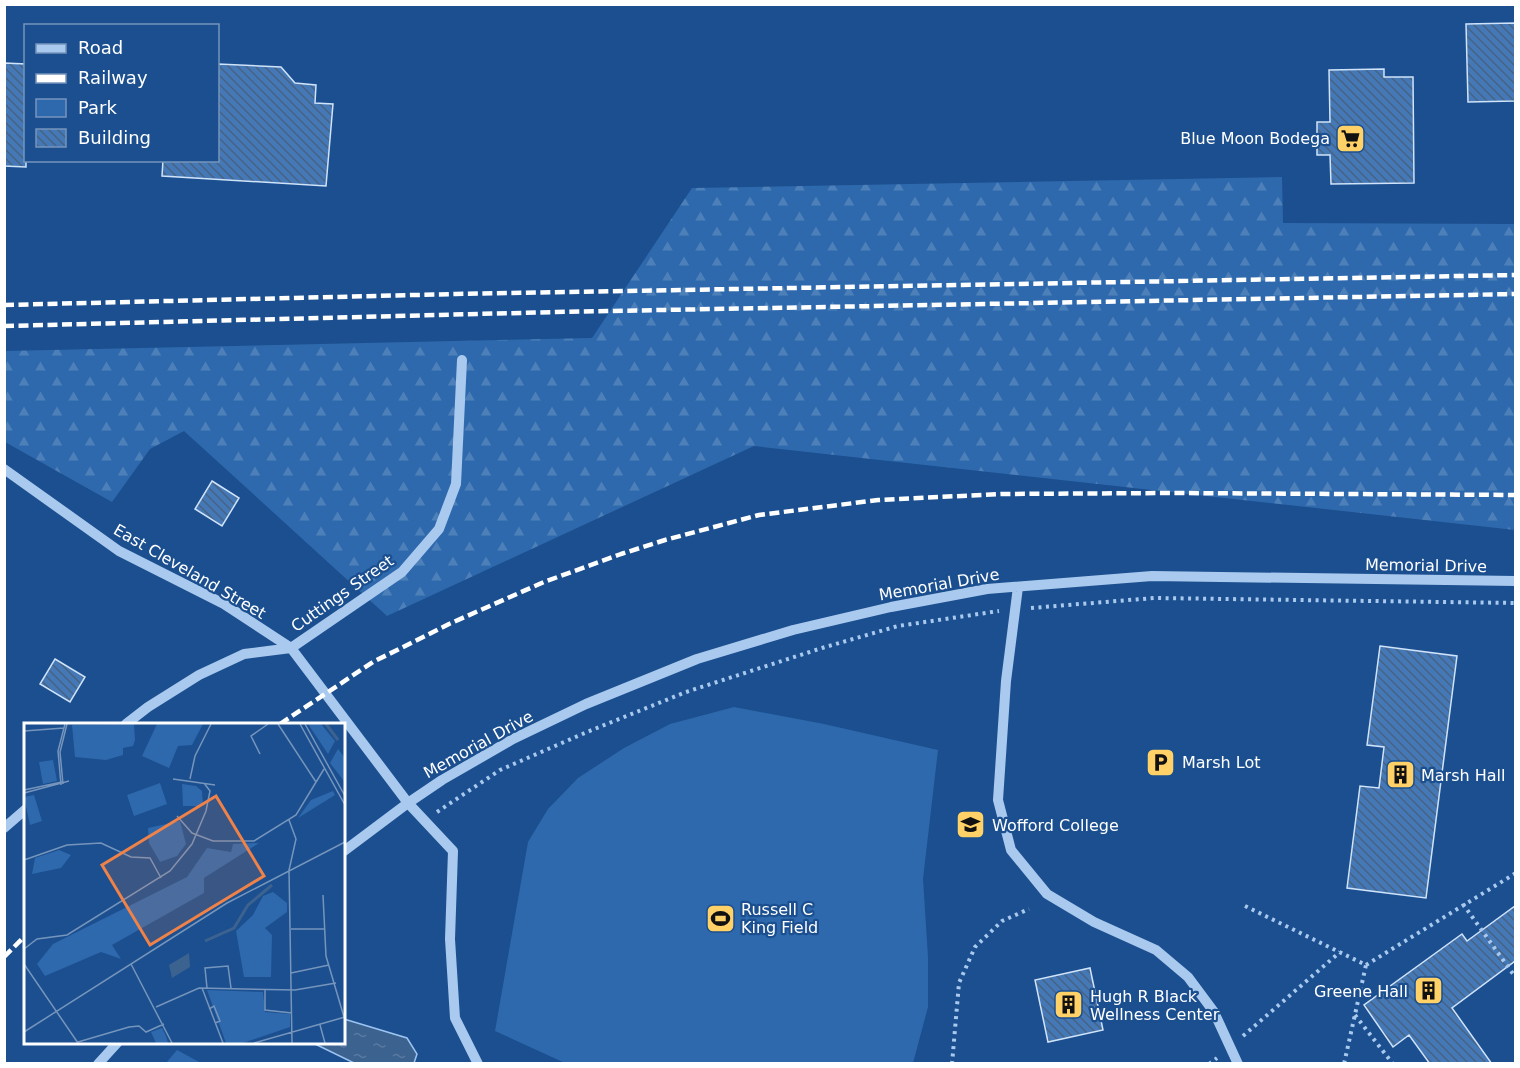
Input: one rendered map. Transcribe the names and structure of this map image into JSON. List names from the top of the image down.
{
  "streets": {
    "street": ["Memorial Drive", "East Cleveland Street", "Cuttings Street"]
  },
  "crossings": [
    ["Memorial Drive", "East Cleveland Street"],
    ["East Cleveland Street", "Cuttings Street"]
  ],
  "places": {
    "supermarket": ["Blue Moon Bodega"],
    "parking": ["Marsh Lot"],
    "building": ["Marsh Hall", "Greene Hall", "Hugh R Black Wellness Center"],
    "school or university": ["Wofford College"],
    "sports": ["Russell C King Field"]
  },
  "legend": [
    "Road",
    "Railway",
    "Park",
    "Building"
  ]
}
